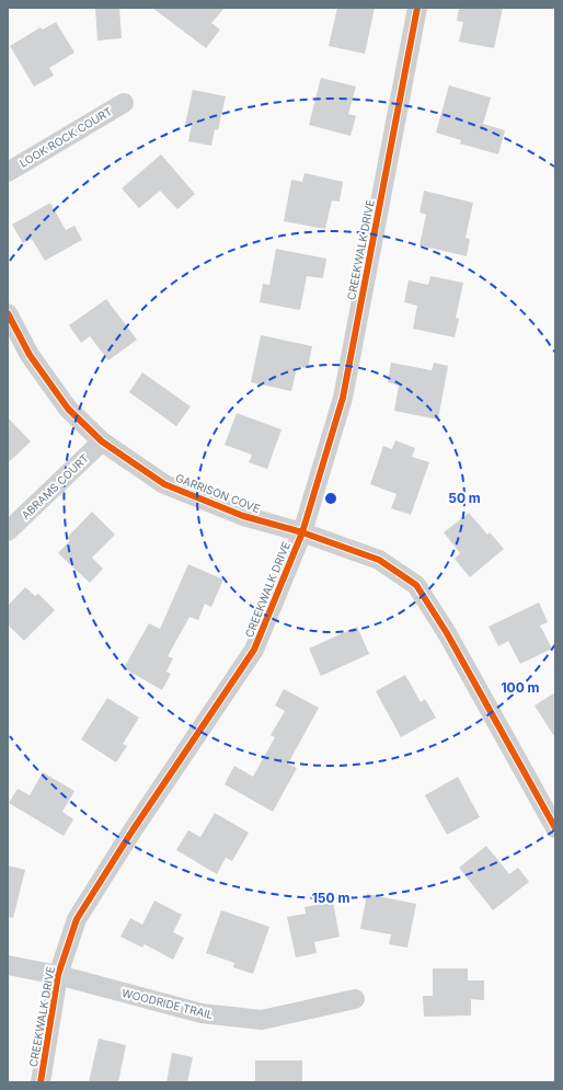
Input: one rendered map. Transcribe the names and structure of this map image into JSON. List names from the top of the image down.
{
  "streets": {
    "street": [
      "LOOK ROCK COURT",
      "CREEKWALK DRIVE",
      "ABRAMS COURT",
      "GARRISON COVE",
      "WOODRIDE TRAIL"
    ]
  },
  "crossings": [
    ["CREEKWALK DRIVE", "GARRISON COVE"],
    ["CREEKWALK DRIVE", "WOODRIDE TRAIL"],
    ["ABRAMS COURT", "GARRISON COVE"]
  ],
  "rings": ["50 m", "100 m", "150 m"]
}
